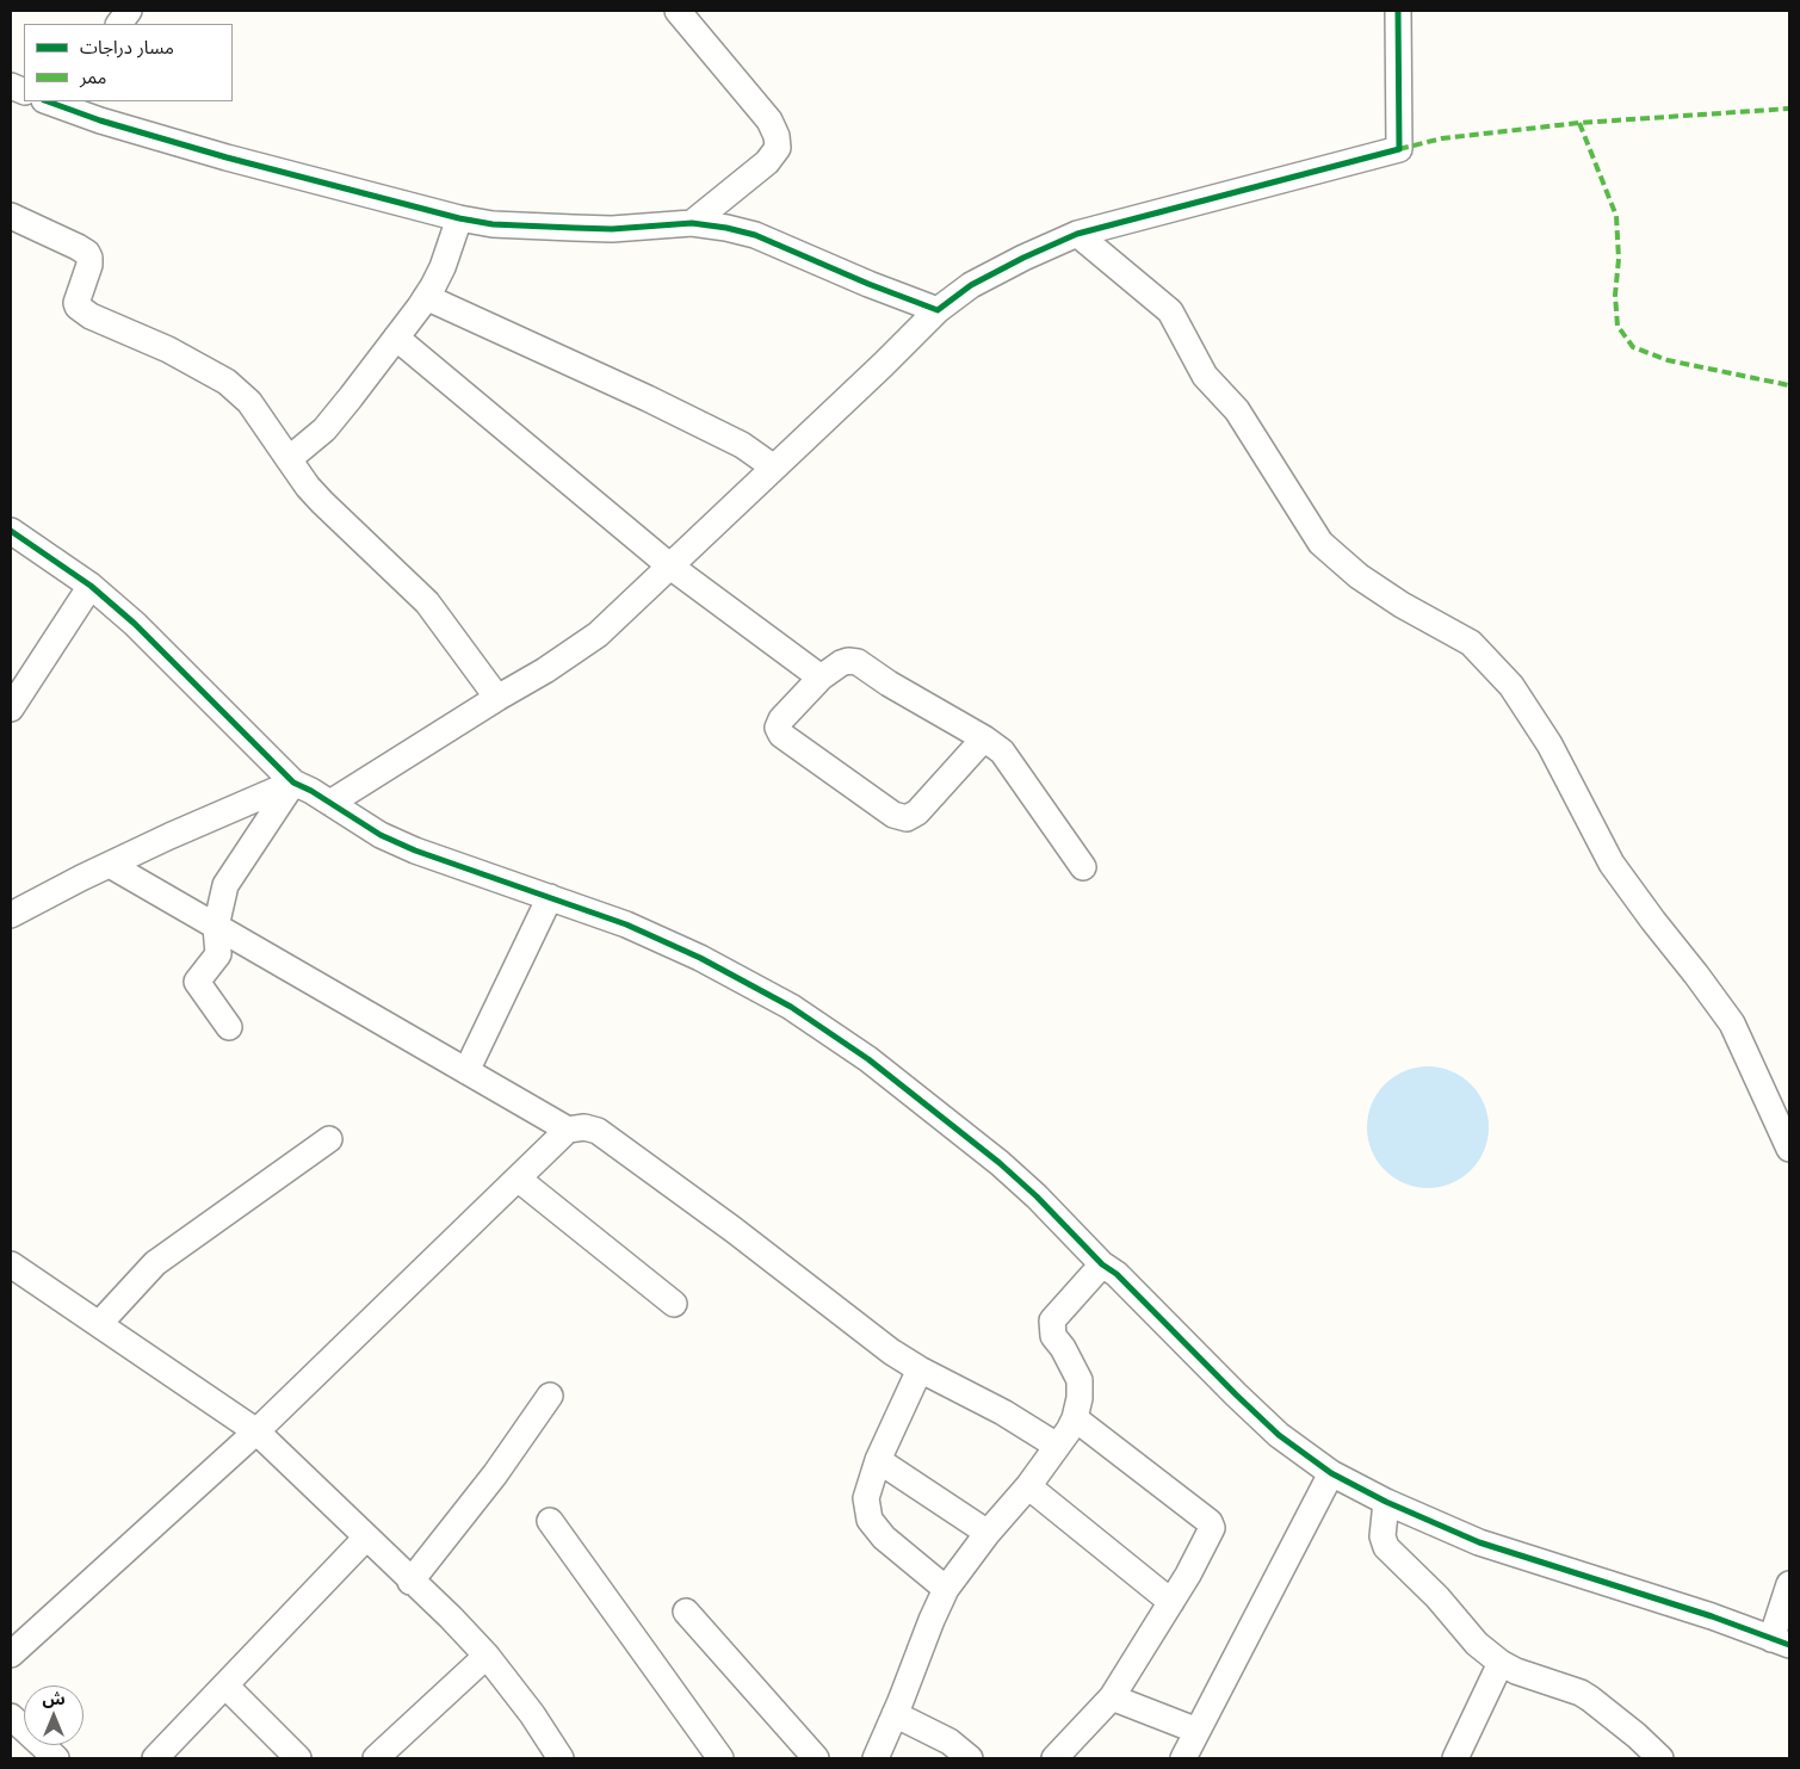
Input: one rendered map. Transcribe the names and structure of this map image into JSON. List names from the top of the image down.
{
  "legend": ["مسار دراجات", "ممر"],
  "north": "top"
}
